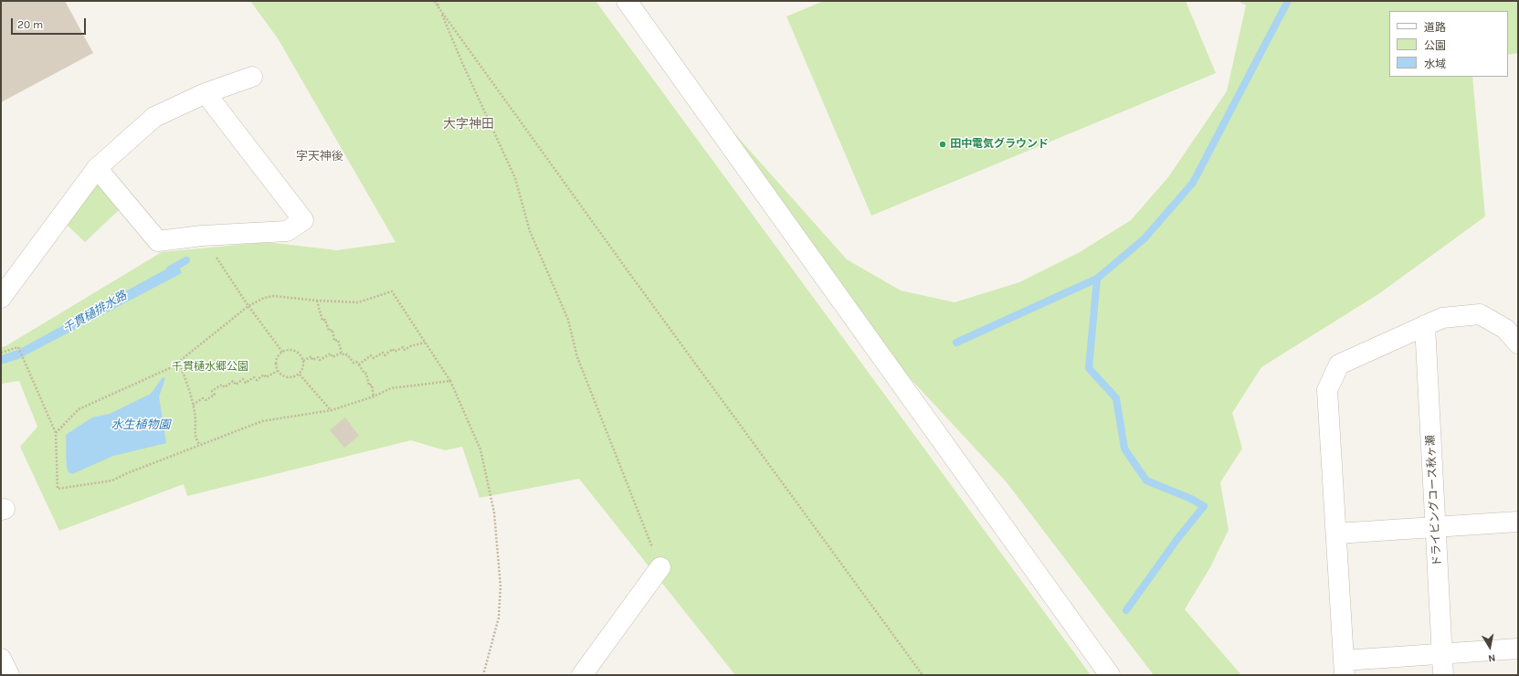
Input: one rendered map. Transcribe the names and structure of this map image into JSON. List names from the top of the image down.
{
  "streets": {
    "street": ["ドライビングコース秋ヶ瀬"]
  },
  "districts": ["大字神田", "字天神後"],
  "water": ["千貫樋排水路", "水生植物園"],
  "parks": ["千貫樋水郷公園"],
  "places": ["田中電気グラウンド"],
  "legend": ["道路", "公園", "水域"],
  "scale_bar": "20 m",
  "north": "bottom"
}
